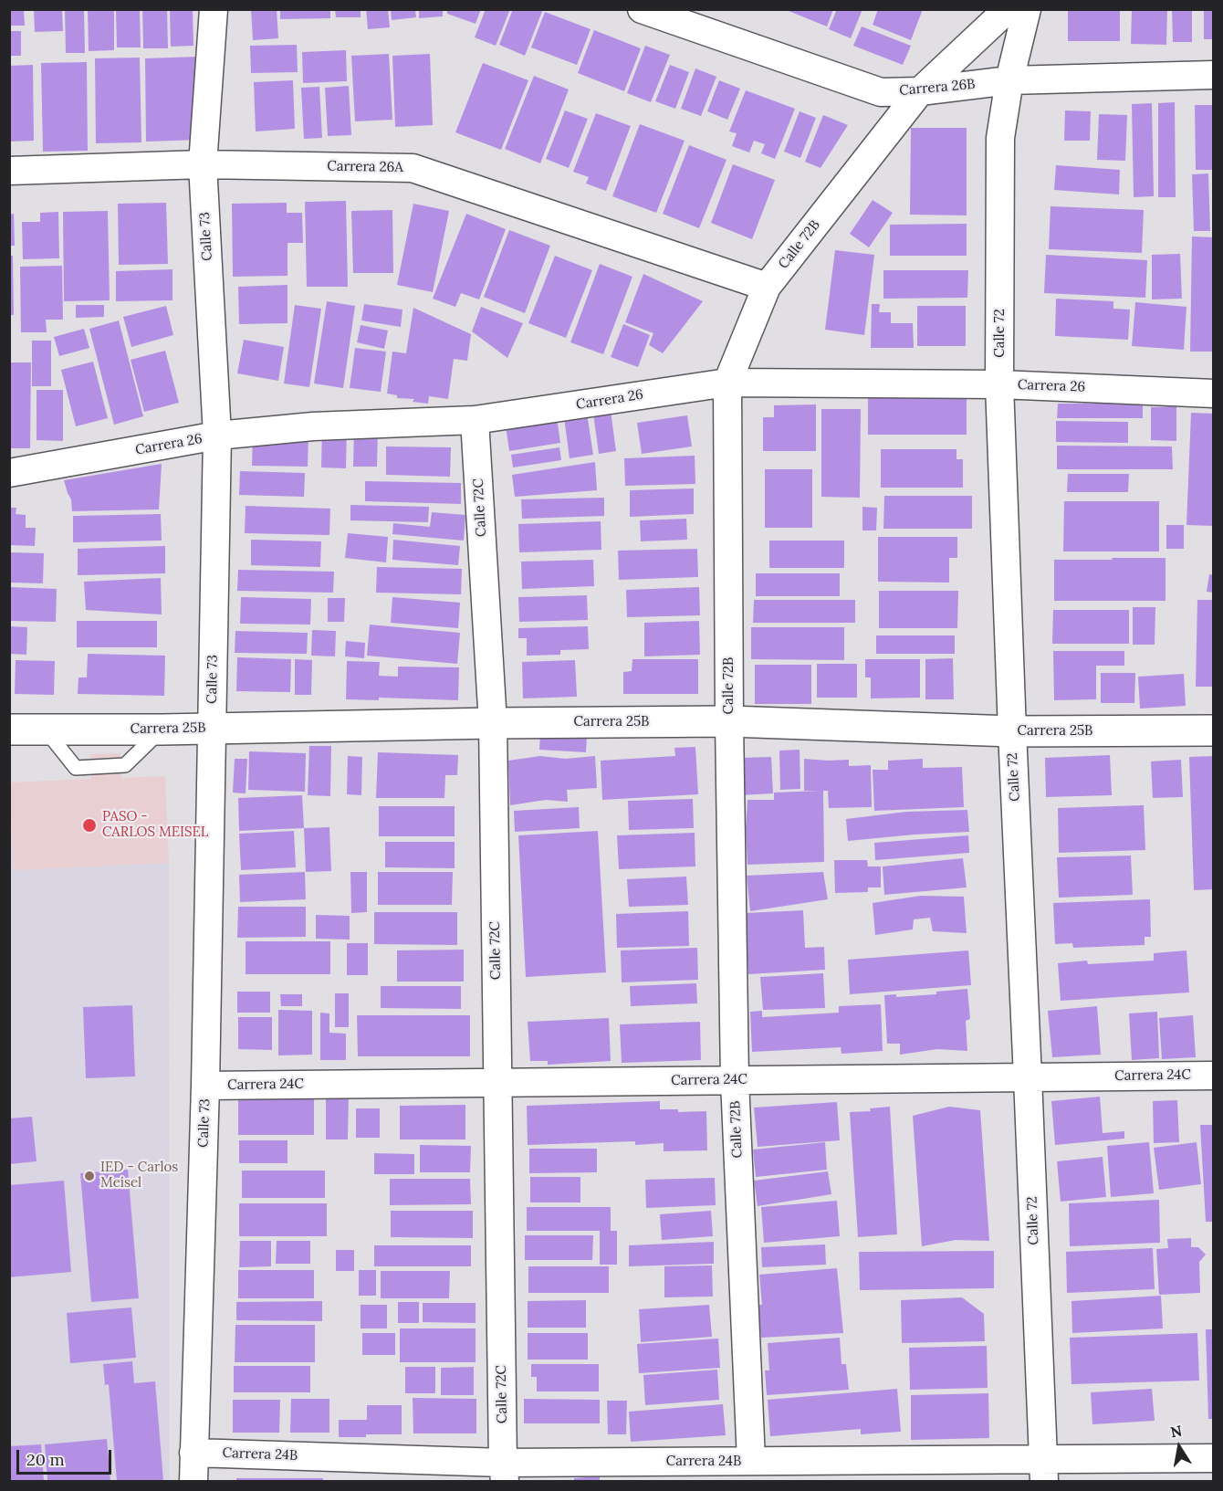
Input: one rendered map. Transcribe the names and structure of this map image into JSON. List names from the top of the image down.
{
  "streets": {
    "street": [
      "Carrera 26B",
      "Carrera 26A",
      "Calle 73",
      "Calle 72B",
      "Calle 72",
      "Carrera 26",
      "Calle 72C",
      "Carrera 25B",
      "Carrera 24C",
      "Carrera 24B"
    ]
  },
  "crossings": [
    ["Carrera 26B", "Calle 72B"],
    ["Carrera 26B", "Calle 72"],
    ["Carrera 26A", "Calle 73"],
    ["Carrera 26A", "Calle 72B"],
    ["Calle 73", "Carrera 26"],
    ["Calle 73", "Carrera 25B"],
    ["Calle 73", "Carrera 24C"],
    ["Calle 73", "Carrera 24B"],
    ["Calle 72B", "Carrera 26"],
    ["Calle 72B", "Carrera 25B"],
    ["Calle 72B", "Carrera 24C"],
    ["Calle 72B", "Carrera 24B"],
    ["Calle 72", "Carrera 26"],
    ["Calle 72", "Carrera 25B"],
    ["Calle 72", "Carrera 24C"],
    ["Calle 72", "Carrera 24B"],
    ["Carrera 26", "Calle 72C"],
    ["Calle 72C", "Carrera 25B"],
    ["Calle 72C", "Carrera 24C"],
    ["Calle 72C", "Carrera 24B"]
  ],
  "places": ["PASO - CARLOS MEISEL", "IED - Carlos Meisel"],
  "scale_bar": "20 m",
  "north": "top"
}
